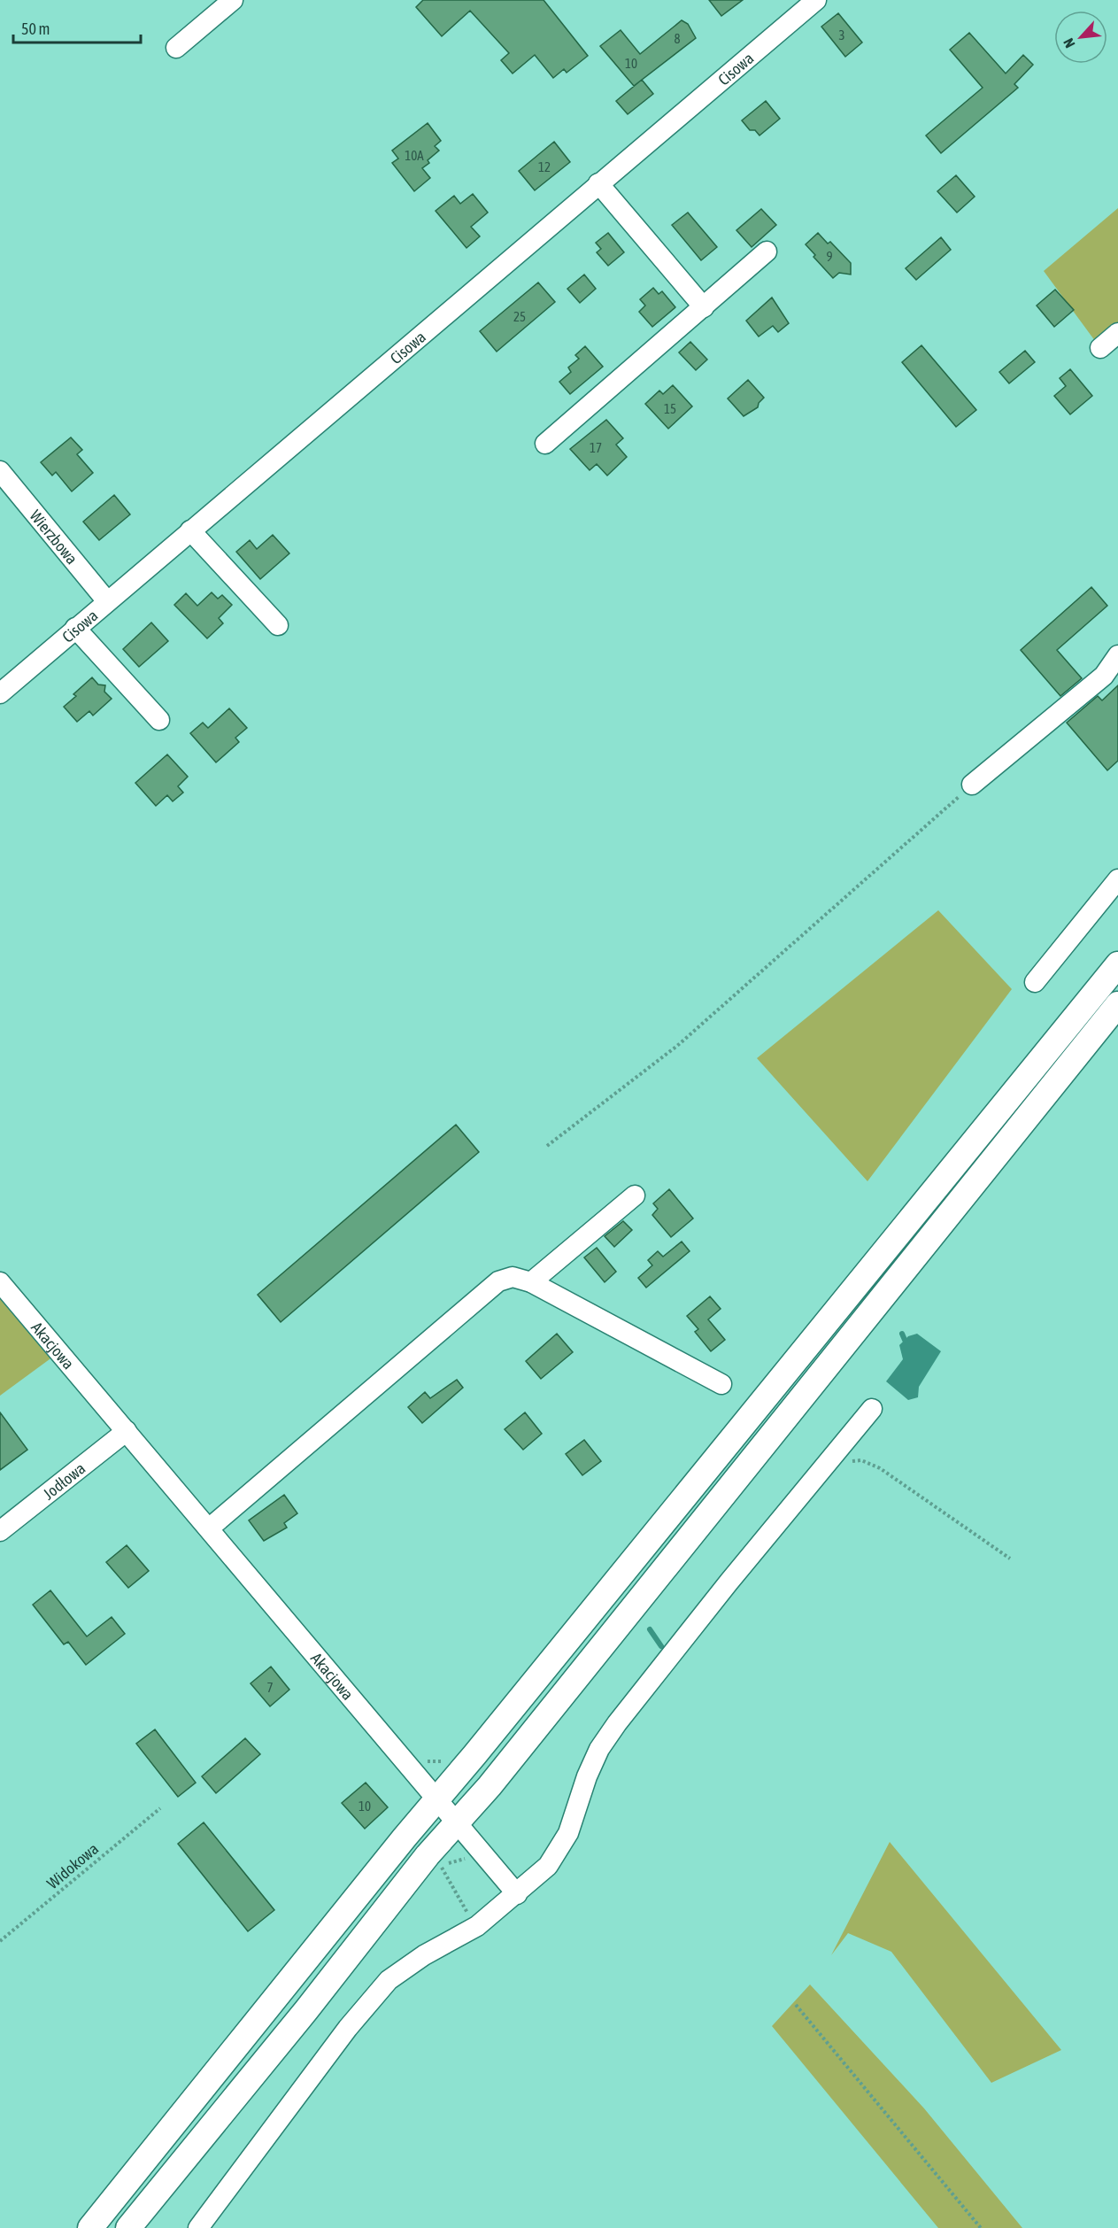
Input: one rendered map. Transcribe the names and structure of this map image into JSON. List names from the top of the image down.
{
  "streets": {
    "street": [
      "Cisowa",
      "Wierzbowa",
      "Akacjowa",
      "Jodłowa"
    ],
    "path": ["Widokowa"]
  },
  "crossings": [
    ["Cisowa", "Wierzbowa"],
    ["Akacjowa", "Jodłowa"]
  ],
  "house_numbers": [
    "3",
    "8",
    "10",
    "10A",
    "12",
    "9",
    "25",
    "15",
    "17",
    "7",
    "10"
  ],
  "scale_bar": "50 m",
  "north": "bottom left"
}
